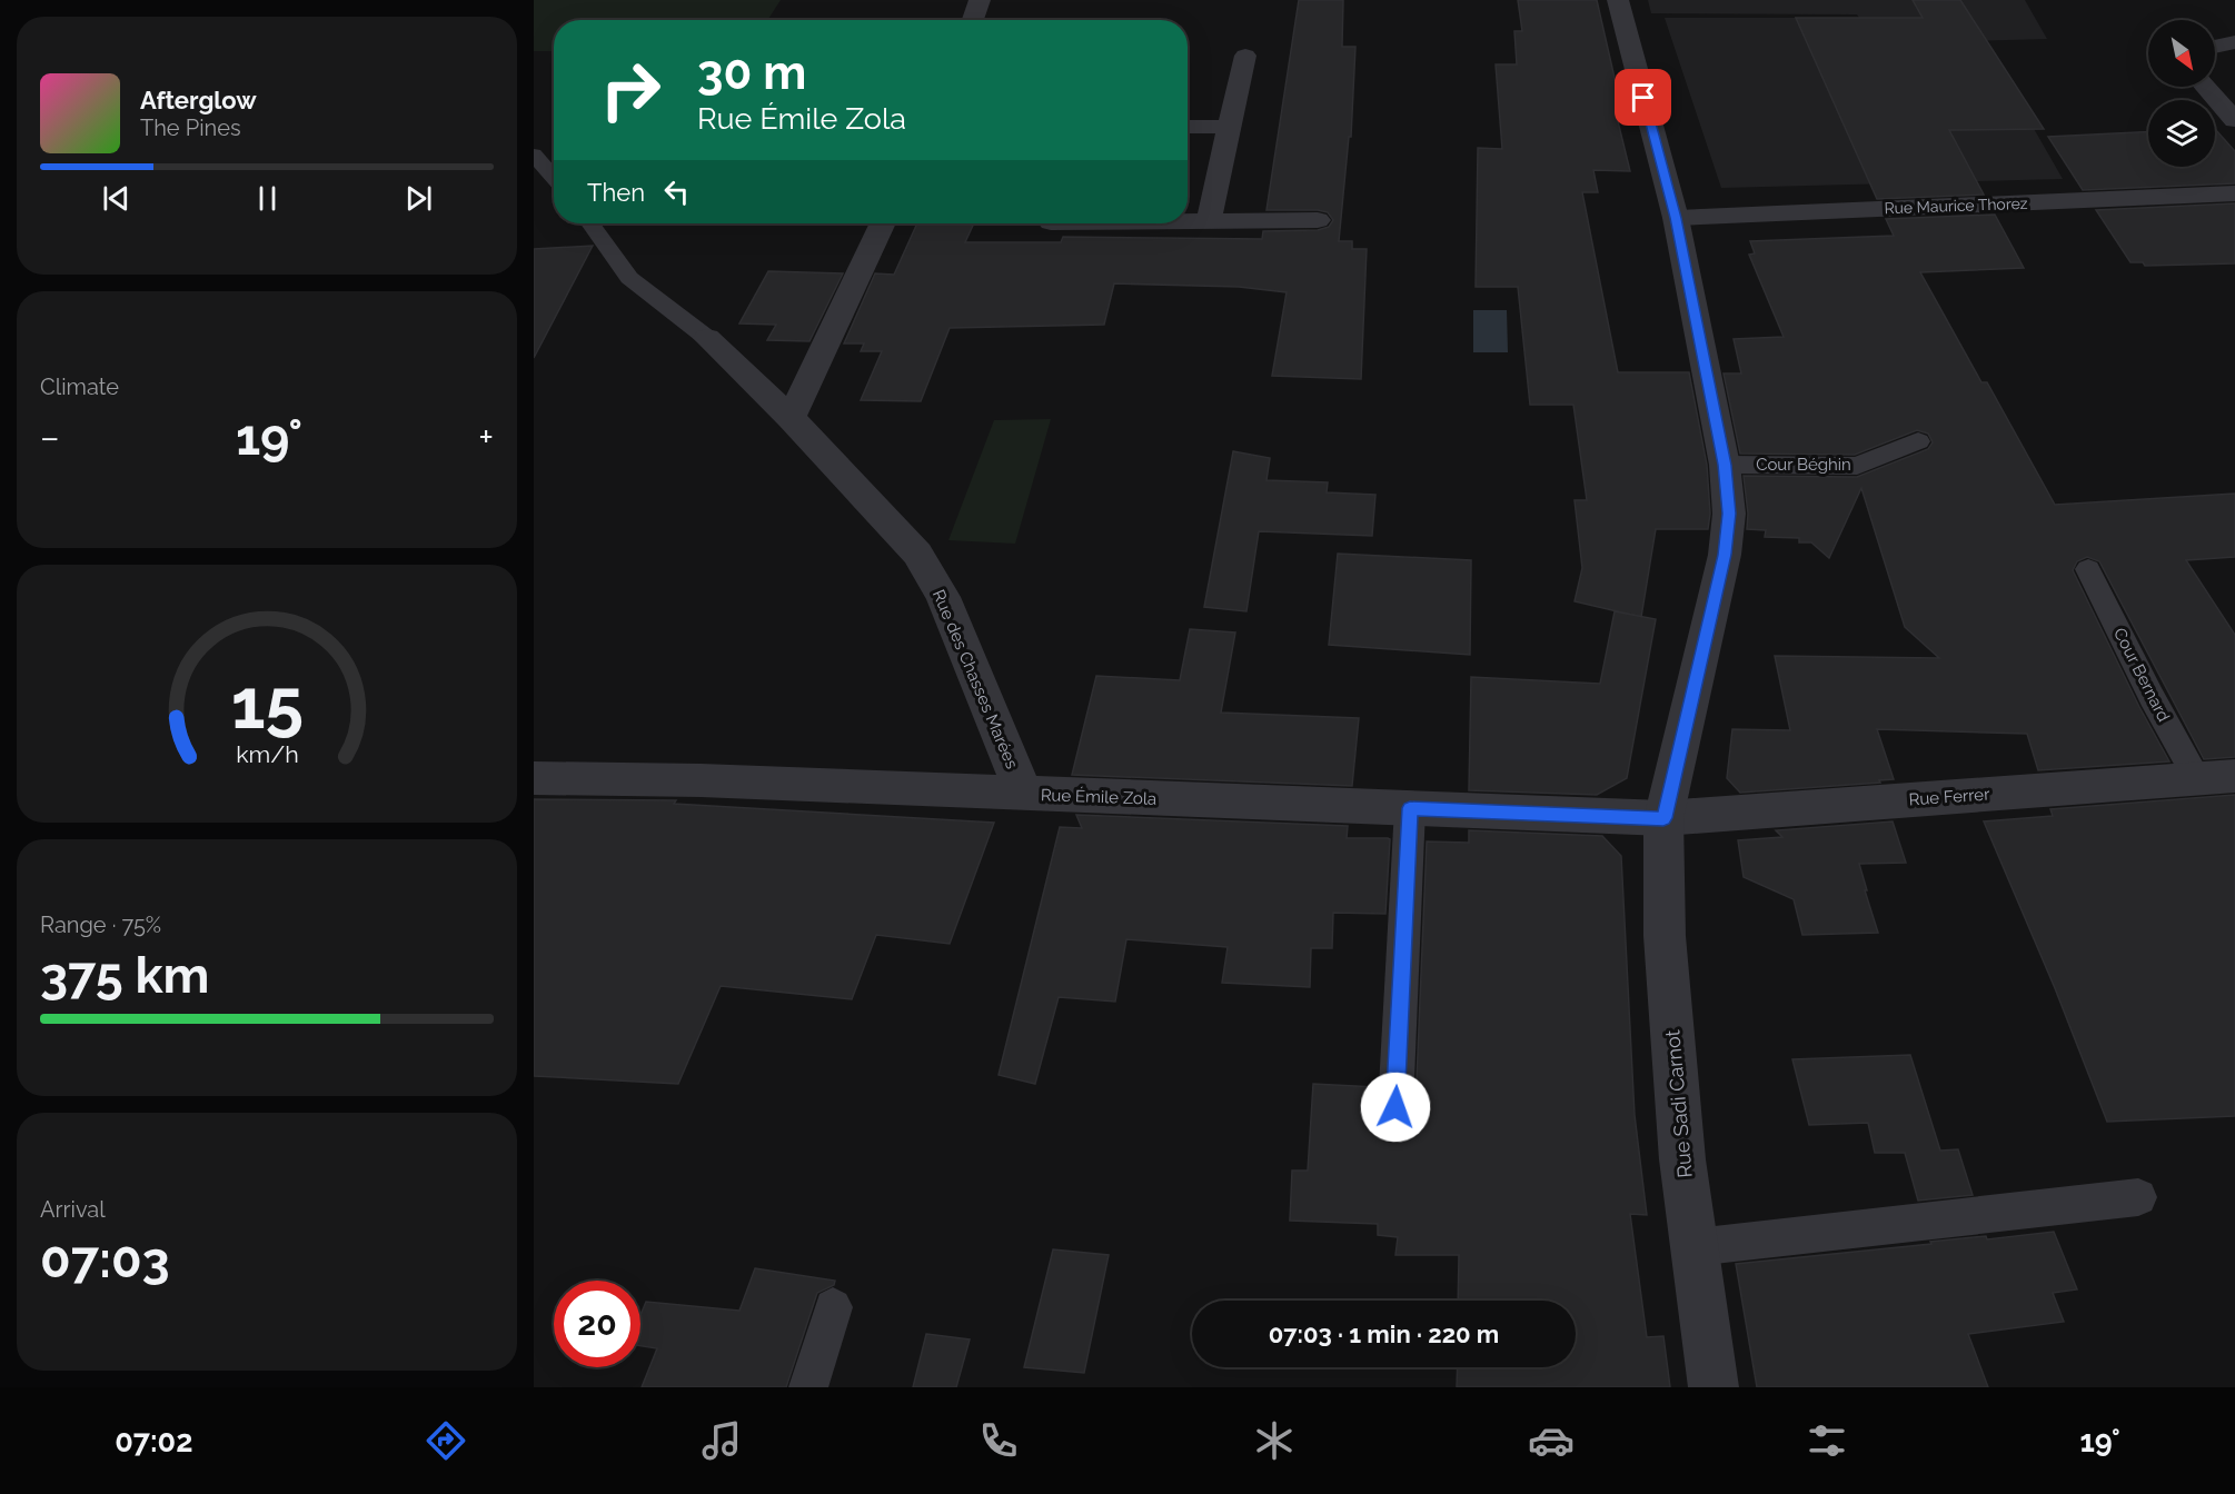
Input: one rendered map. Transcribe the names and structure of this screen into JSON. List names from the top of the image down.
{
  "streets": {
    "street": [
      "Rue Maurice Thorez",
      "Rue des Chasses Marées",
      "Rue Émile Zola",
      "Rue Ferrer",
      "Rue Sadi Carnot"
    ],
    "lane": ["Cour Béghin", "Cour Bernard"]
  },
  "crossings": [
    ["Rue Maurice Thorez", "Rue Sadi Carnot"],
    ["Cour Béghin", "Rue Sadi Carnot"],
    ["Cour Bernard", "Rue Ferrer"],
    ["Rue des Chasses Marées", "Rue Émile Zola"],
    ["Rue Émile Zola", "Rue Ferrer"],
    ["Rue Émile Zola", "Rue Sadi Carnot"],
    ["Rue Ferrer", "Rue Sadi Carnot"]
  ],
  "north": "bottom right",
  "page": {
    "turn": ["30 m", "Rue Émile Zola"],
    "song": ["Afterglow", "The Pines"],
    "then": "Then",
    "tile": [
      "Climate",
      ["Range · 75%", "375 km"],
      ["Arrival", "07:03"]
    ],
    "heat": ["−", "19°", "+"],
    "limit": "20",
    "trip": "07:03 · 1 min · 220 m",
    "tabs": ["07:02", "19°"],
    "gauge": ["15", "km/h"]
  }
}
